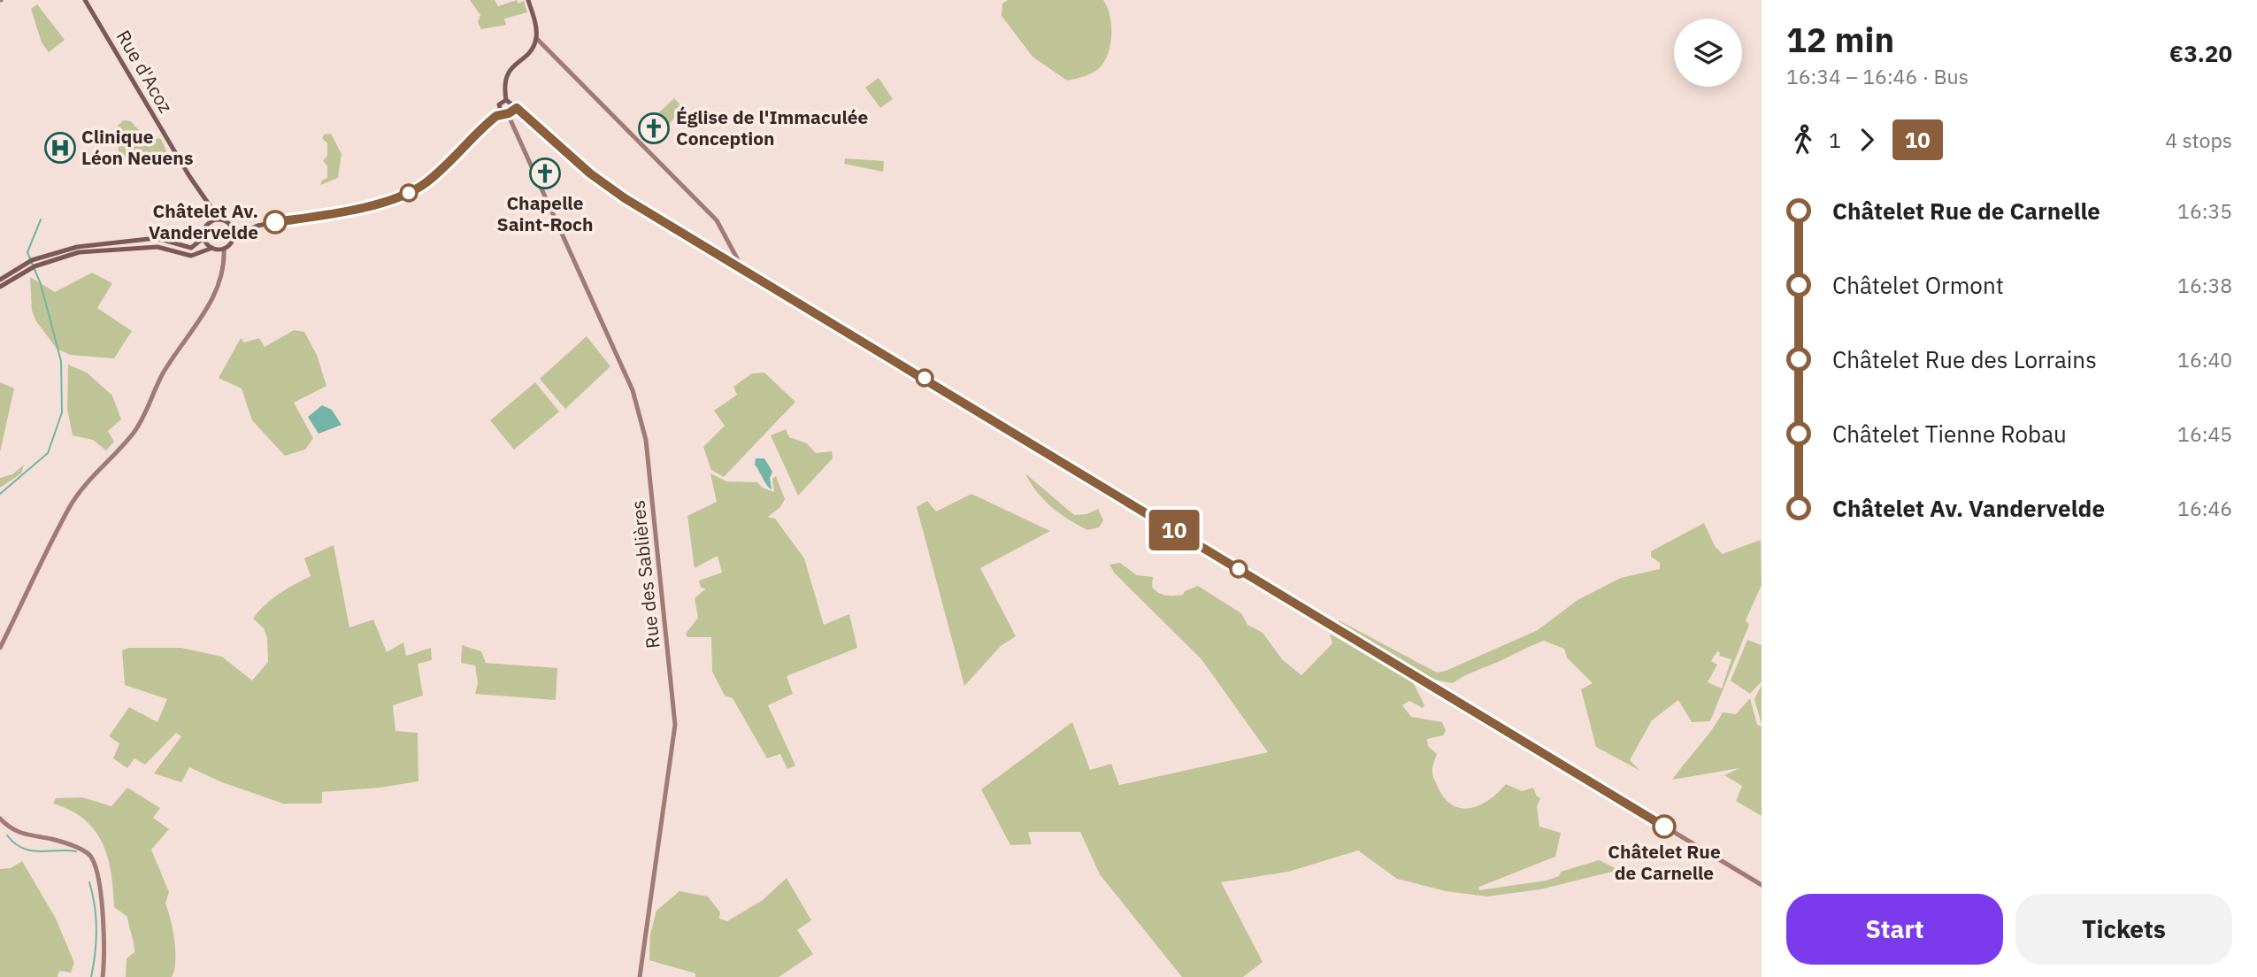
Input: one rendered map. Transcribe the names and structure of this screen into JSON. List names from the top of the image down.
{
  "streets": {
    "main road": ["Rue d'Acoz", "Rue des Sablières"]
  },
  "places": {
    "church": ["Église de l'Immaculée Conception", "Chapelle Saint-Roch"],
    "hospital": ["Clinique Léon Neuens"],
    "other": ["Châtelet Av. Vandervelde", "Châtelet Rue de Carnelle"]
  },
  "lines": ["bus line 10"],
  "page": {
    "on_map": "10",
    "heading": ["12 min", "16:34 – 16:46 · Bus", "€3.20"],
    "legs": ["1", "10", "4 stops"],
    "list": [
      {
        "name": "Châtelet Rue de Carnelle",
        "value": "16:35"
      },
      {
        "name": "Châtelet Ormont",
        "value": "16:38"
      },
      {
        "name": "Châtelet Rue des Lorrains",
        "value": "16:40"
      },
      {
        "name": "Châtelet Tienne Robau",
        "value": "16:45"
      },
      {
        "name": "Châtelet Av. Vandervelde",
        "value": "16:46"
      }
    ],
    "buttons": ["Start", "Tickets"]
  }
}
